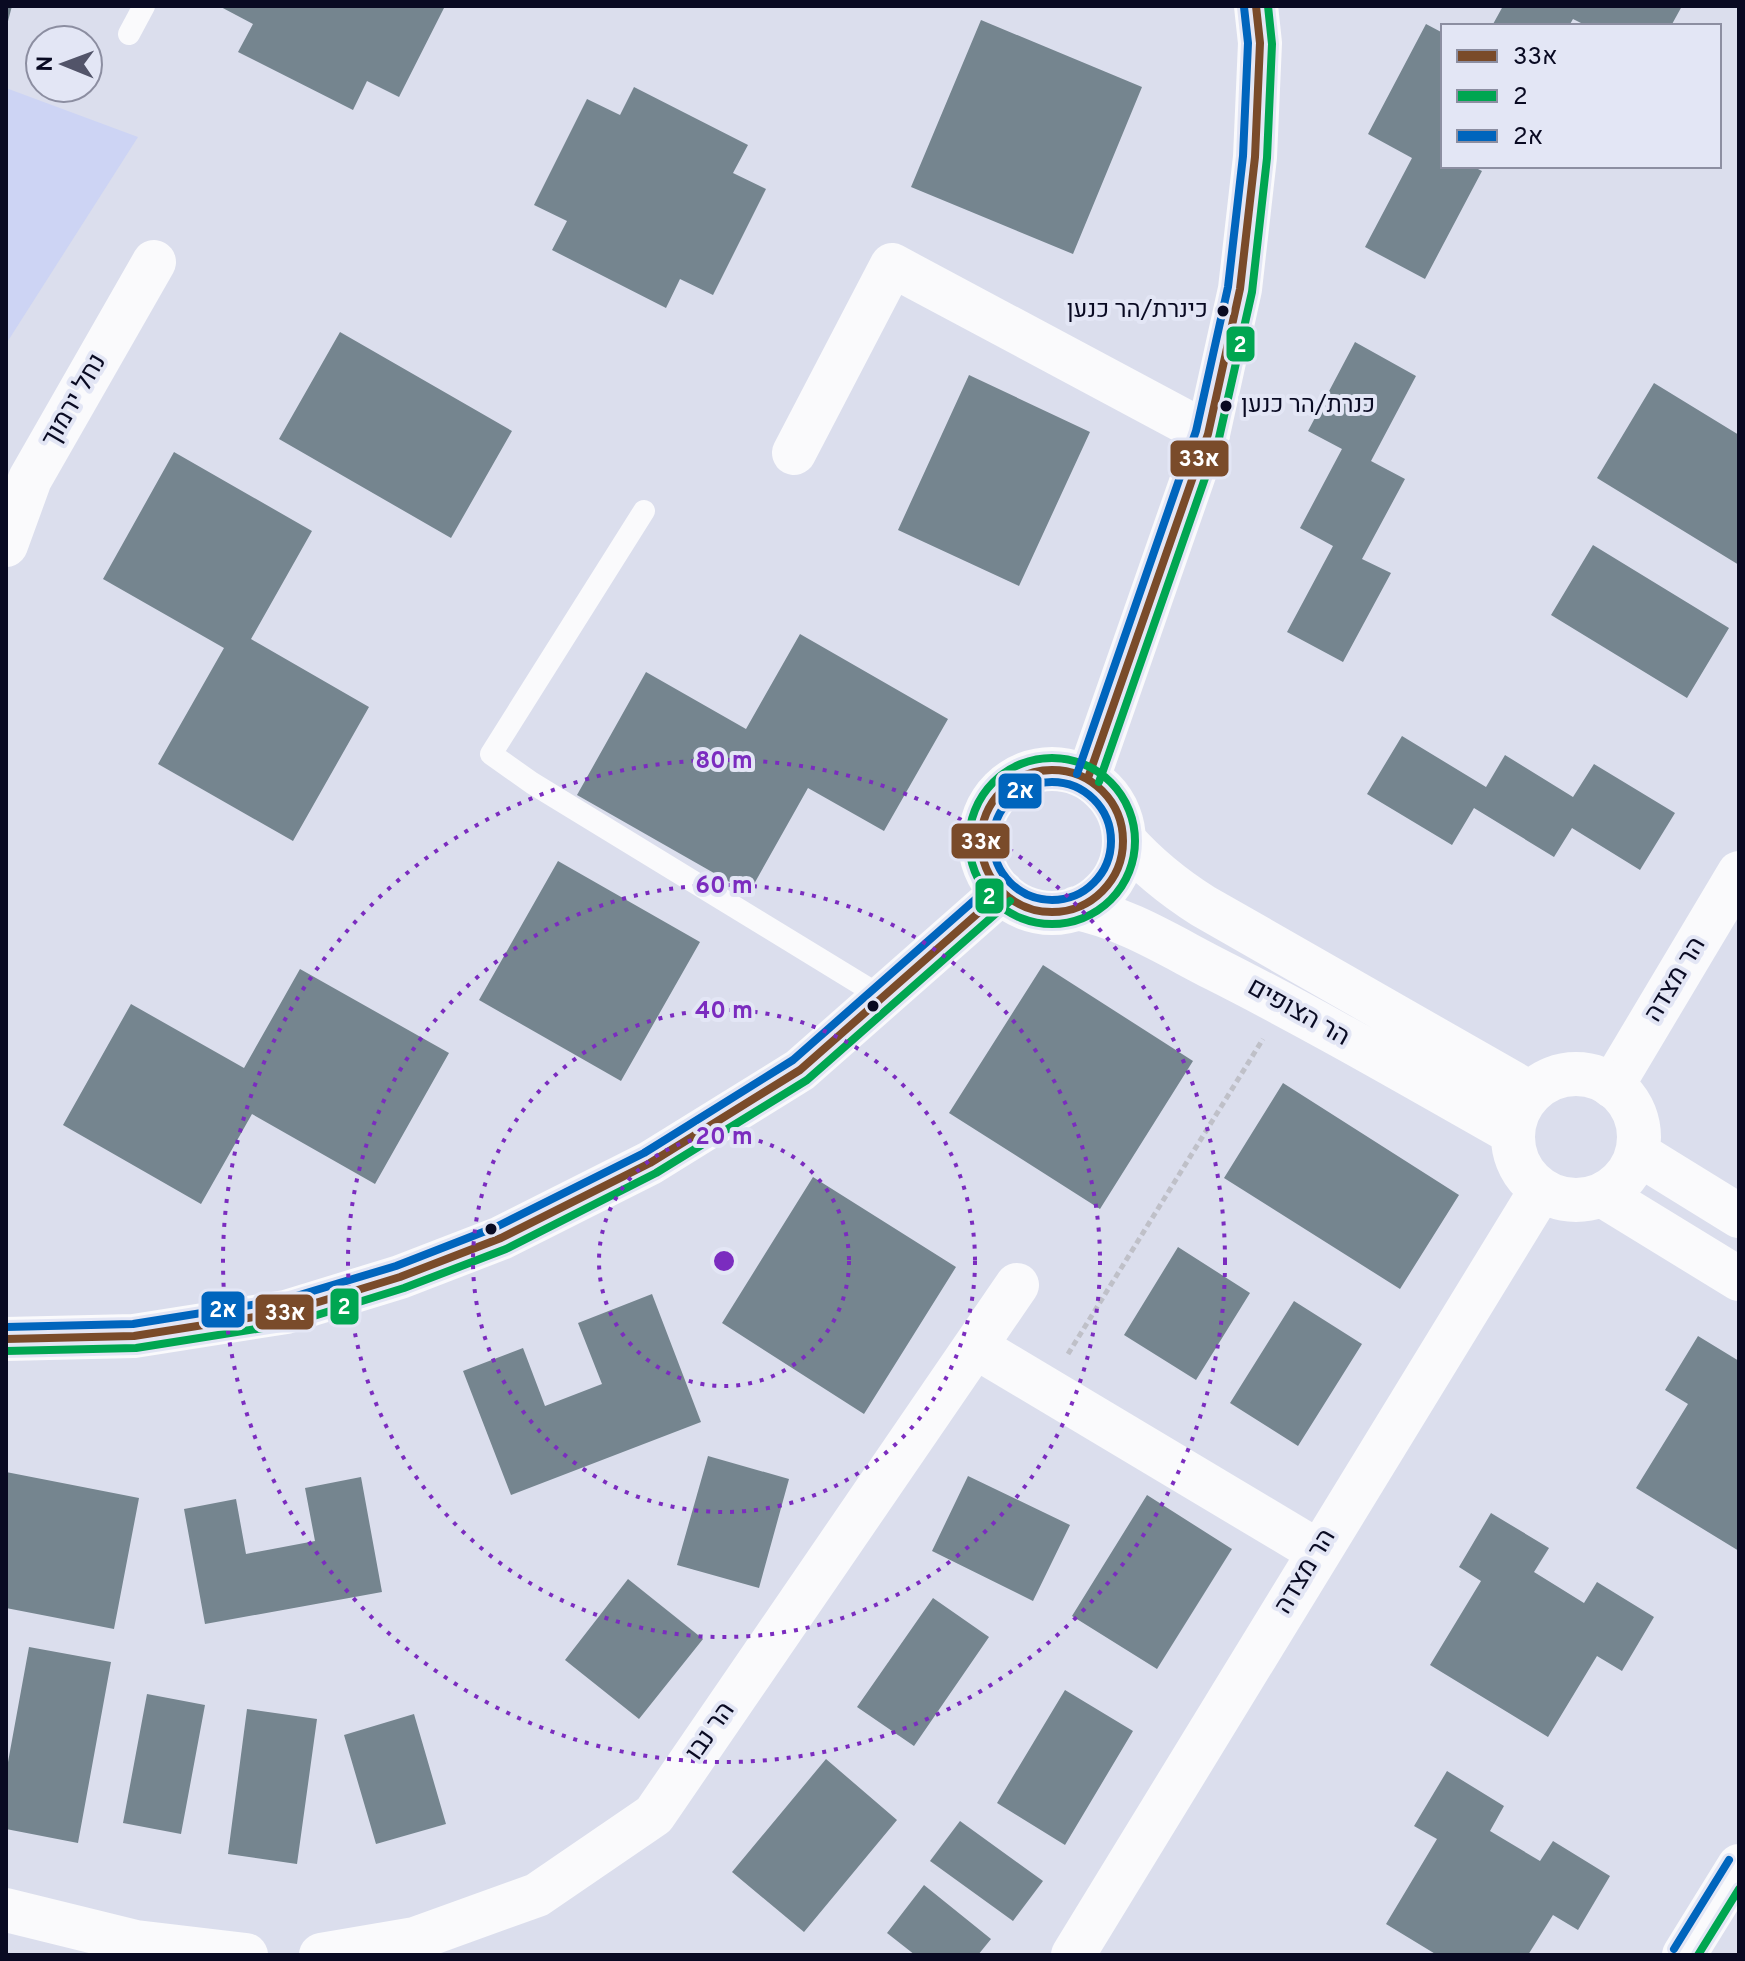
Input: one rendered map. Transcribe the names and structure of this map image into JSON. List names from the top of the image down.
{
  "streets": {
    "street": [
      "נחל ירמוך",
      "הר מצדה",
      "הר הצופים",
      "הר נבו"
    ]
  },
  "crossings": [
    ["הר מצדה", "הר הצופים"]
  ],
  "places": ["כינרת/הר כנען", "כנרת/הר כנען"],
  "lines": ["transit line 33א", "transit line 2", "transit line 2א"],
  "legend": ["33א", "2", "2א"],
  "north": "left",
  "rings": [
    "80 m",
    "60 m",
    "40 m",
    "20 m"
  ]
}
